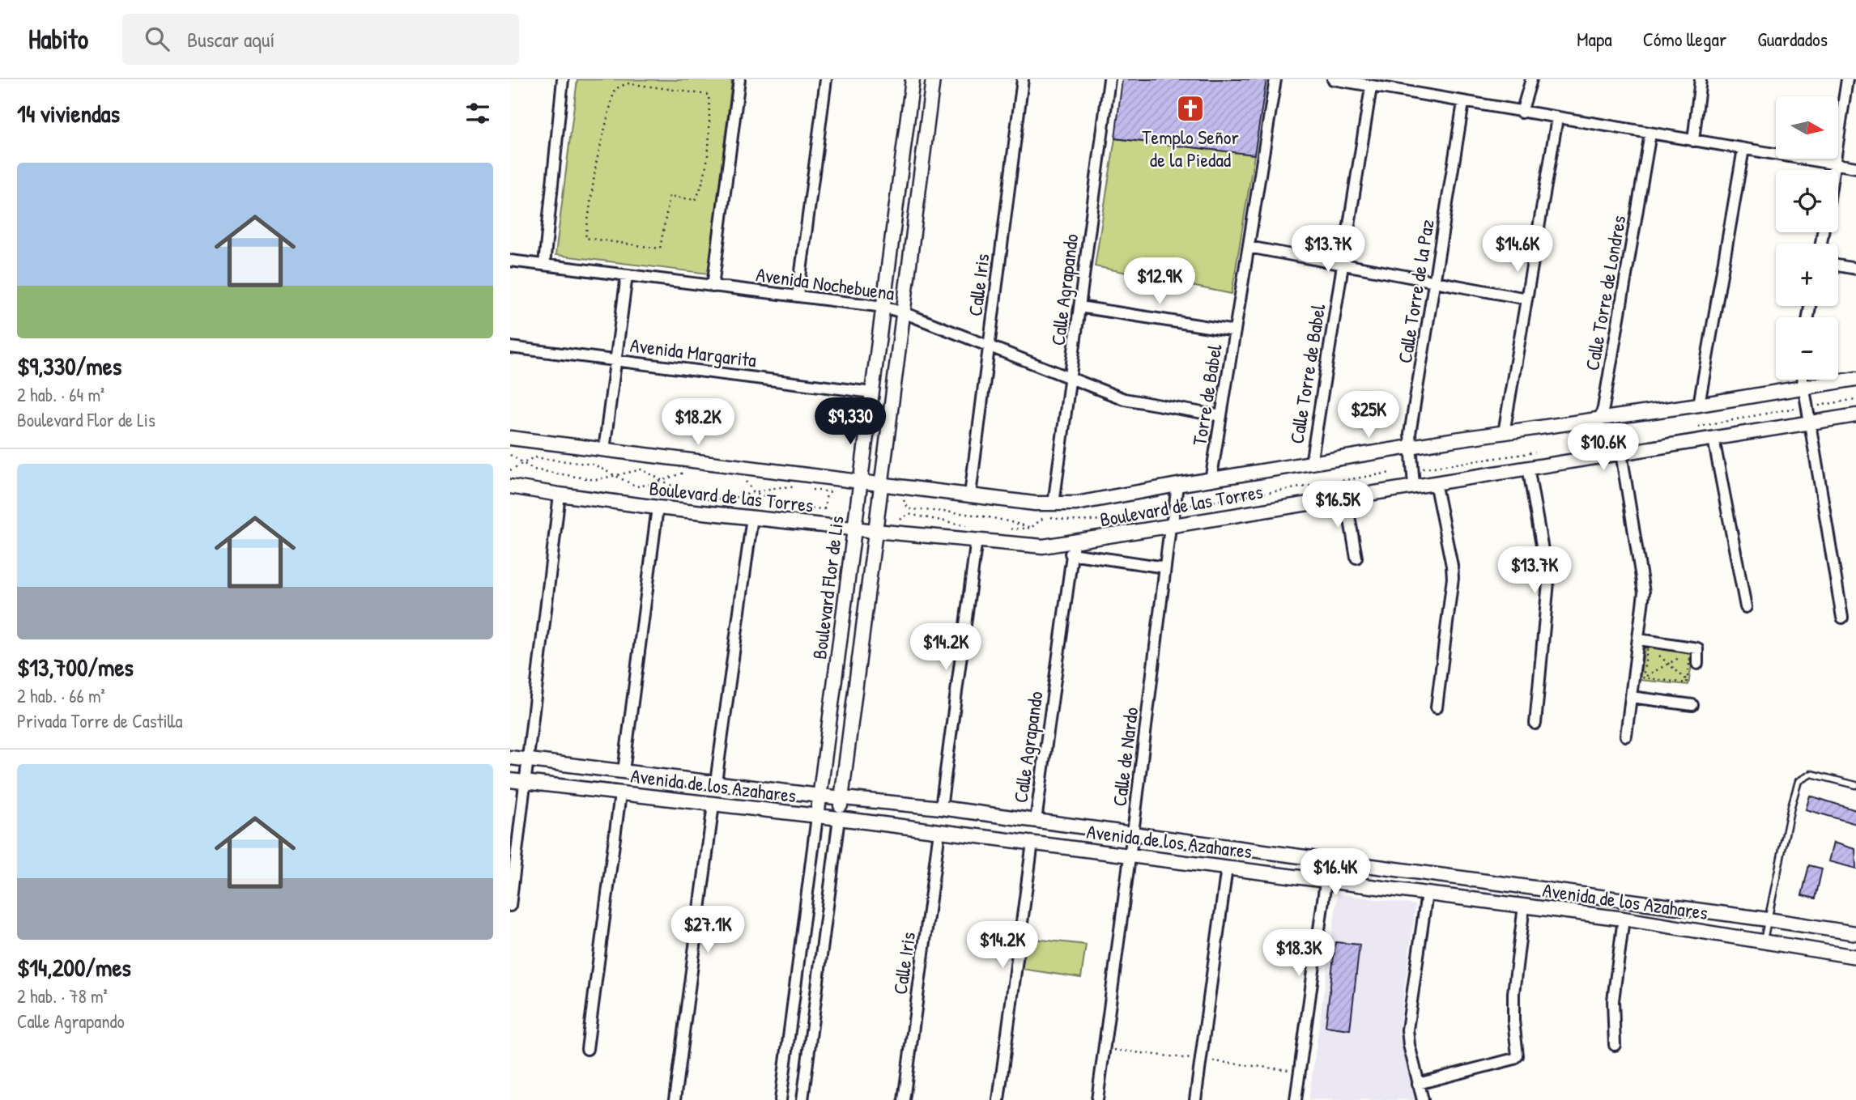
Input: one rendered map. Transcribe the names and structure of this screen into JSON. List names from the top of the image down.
{
  "streets": {
    "street": [
      "Avenida Nochebuena",
      "Calle Iris",
      "Calle Agrapando",
      "Calle Torre de la Paz",
      "Calle Torre de Londres",
      "Avenida Margarita",
      "Calle Torre de Babel",
      "Torre de Babel",
      "Boulevard de las Torres",
      "Boulevard Flor de Lis",
      "Calle de Nardo",
      "Avenida de los Azahares"
    ]
  },
  "crossings": [
    ["Avenida Nochebuena", "Calle Iris"],
    ["Avenida Nochebuena", "Calle Agrapando"],
    ["Avenida Nochebuena", "Torre de Babel"],
    ["Avenida Nochebuena", "Boulevard Flor de Lis"],
    ["Calle Iris", "Boulevard de las Torres"],
    ["Calle Iris", "Avenida de los Azahares"],
    ["Calle Agrapando", "Boulevard de las Torres"],
    ["Calle Agrapando", "Avenida de los Azahares"],
    ["Calle Torre de la Paz", "Boulevard de las Torres"],
    ["Calle Torre de Londres", "Boulevard de las Torres"],
    ["Avenida Margarita", "Boulevard Flor de Lis"],
    ["Calle Torre de Babel", "Boulevard de las Torres"],
    ["Torre de Babel", "Boulevard de las Torres"],
    ["Boulevard de las Torres", "Boulevard Flor de Lis"],
    ["Boulevard de las Torres", "Calle de Nardo"],
    ["Boulevard Flor de Lis", "Avenida de los Azahares"],
    ["Calle de Nardo", "Avenida de los Azahares"]
  ],
  "places": {
    "church": ["Templo Señor de la Piedad"]
  },
  "north": "right",
  "page": {
    "header": "Habito",
    "search": "Buscar aquí",
    "nav": ["Mapa", "Cómo llegar", "Guardados"],
    "heading": "14 viviendas",
    "map_buttons": ["+", "−"],
    "list": [
      {
        "name": "$9,330/mes",
        "note": "2 hab. · 64 m² · Boulevard Flor de Lis"
      },
      {
        "name": "$13,700/mes",
        "note": "2 hab. · 66 m² · Privada Torre de Castilla"
      },
      {
        "name": "$14,200/mes",
        "note": "2 hab. · 78 m² · Calle Agrapando"
      }
    ],
    "price": [
      "$13.7K",
      "$14.6K",
      "$12.9K",
      "$25K",
      "$9,330",
      "$18.2K",
      "$10.6K",
      "$16.5K",
      "$13.7K",
      "$14.2K",
      "$16.4K",
      "$27.1K",
      "$14.2K",
      "$18.3K"
    ]
  }
}
